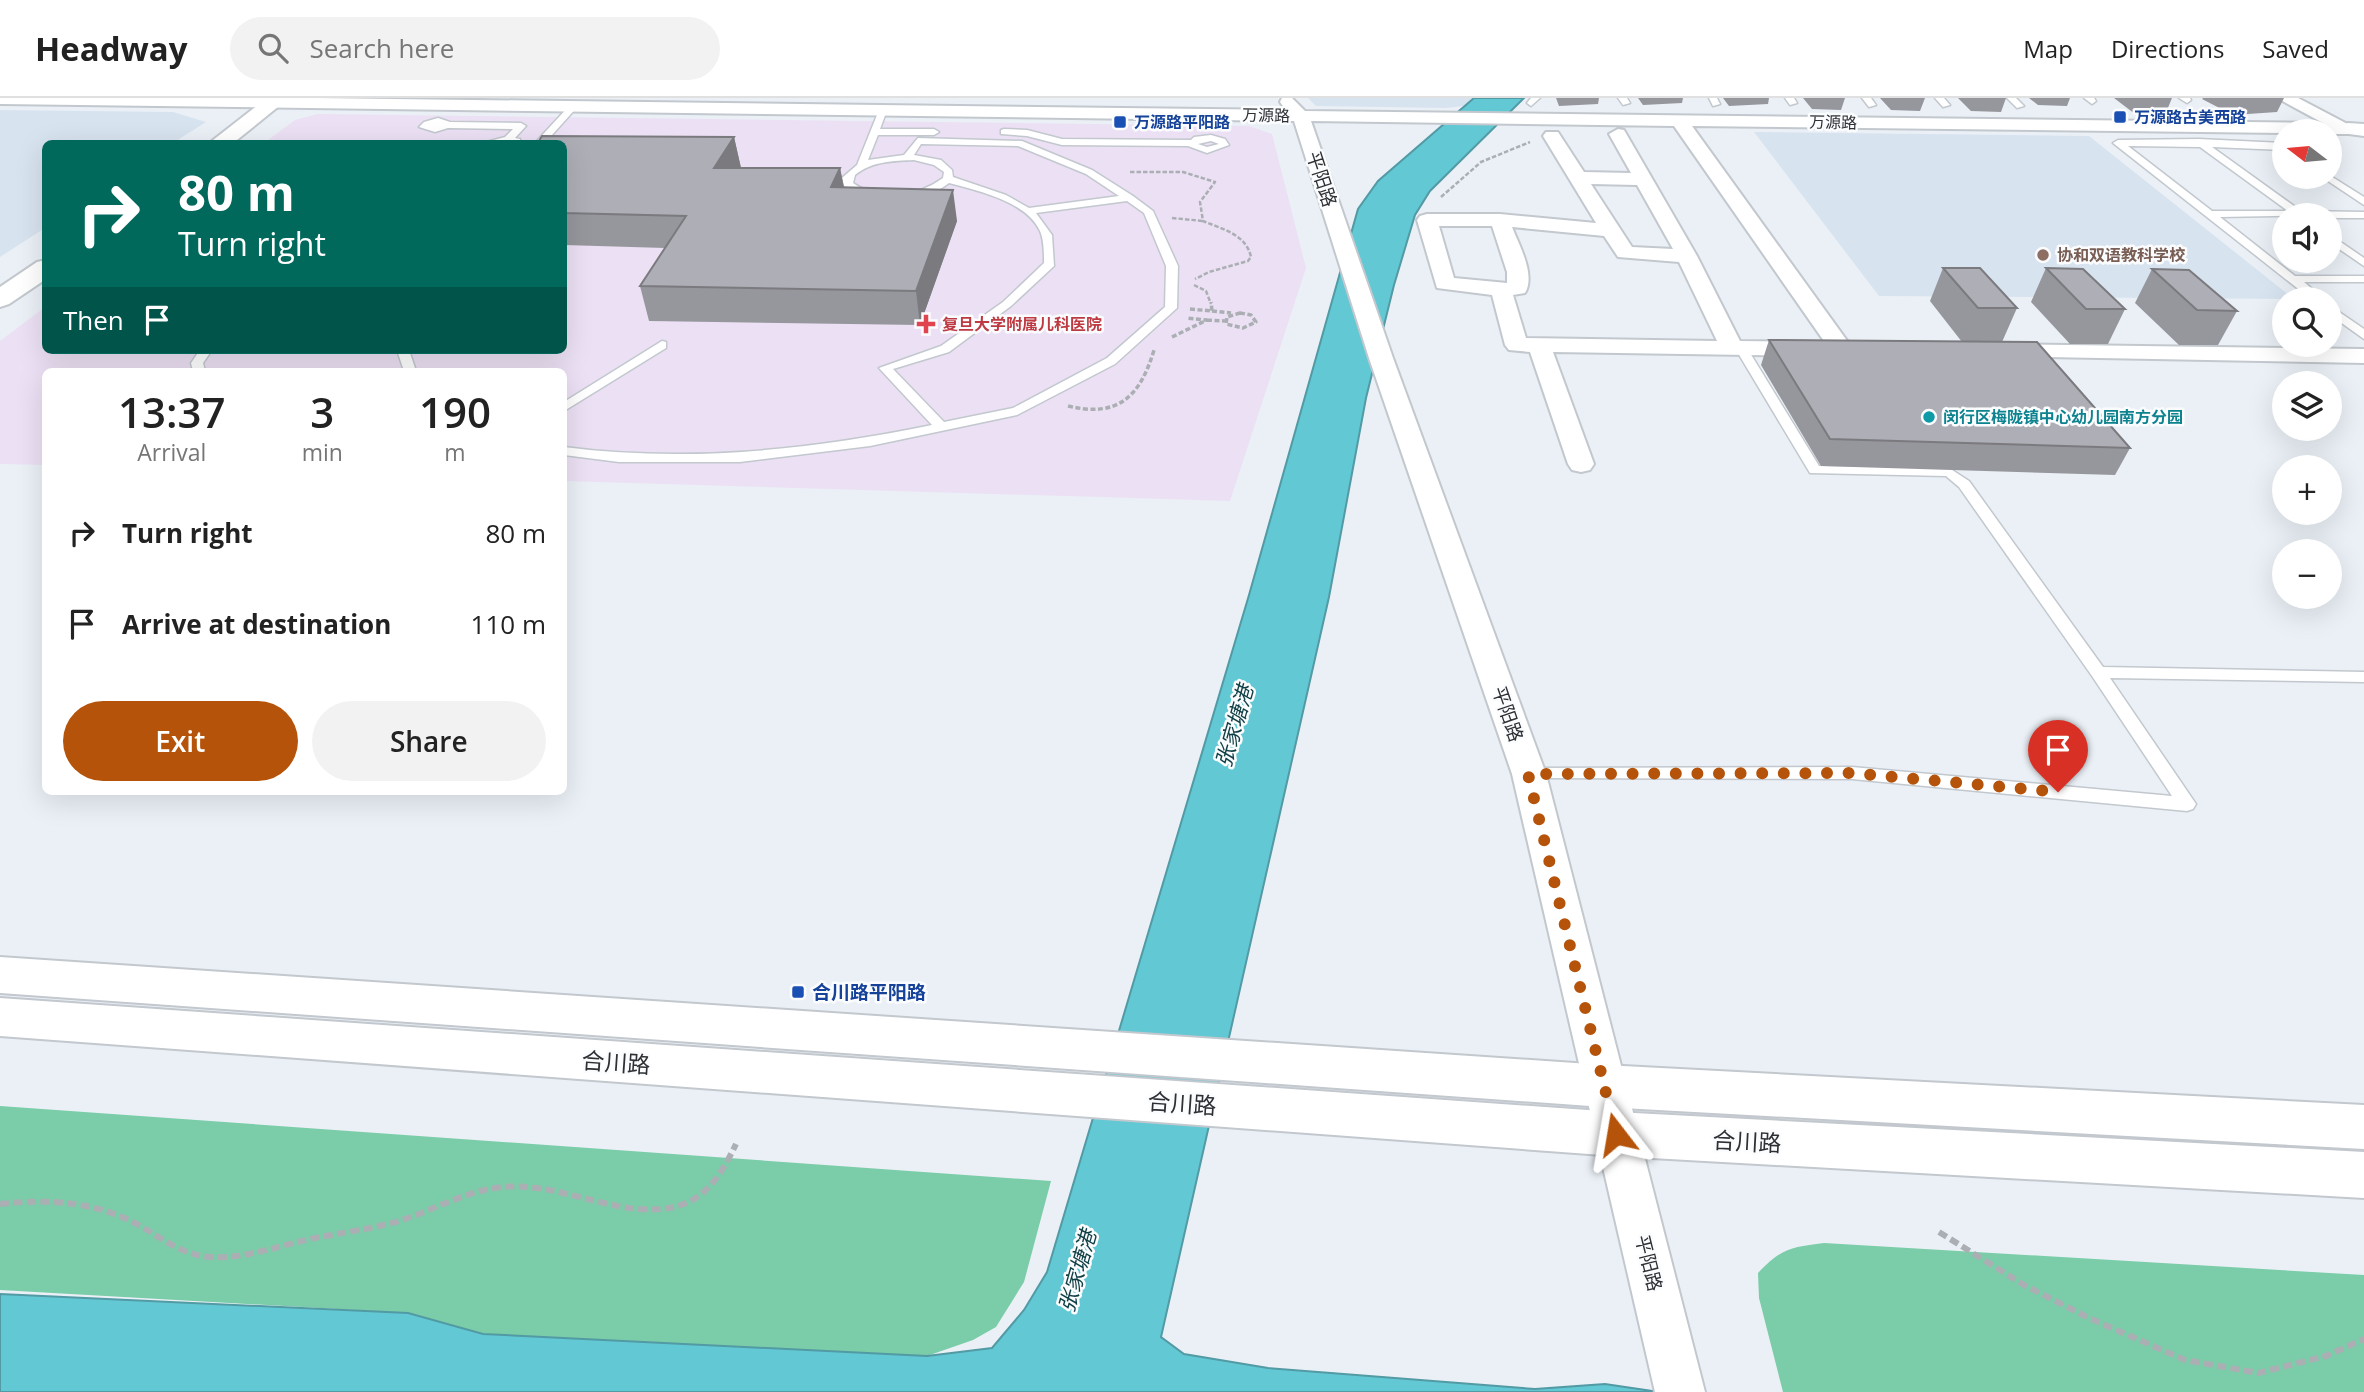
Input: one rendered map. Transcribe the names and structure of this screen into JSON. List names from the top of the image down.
{
  "streets": {
    "main road": ["合川路"],
    "street": ["万源路", "平阳路"]
  },
  "crossings": [
    ["万源路", "平阳路"],
    ["平阳路", "合川路"]
  ],
  "water": ["张家塘港"],
  "places": {
    "transit": ["万源路古美西路", "万源路平阳路", "合川路平阳路"],
    "other": ["协和双语教科学校", "闵行区梅陇镇中心幼儿园南方分园"],
    "health": ["复旦大学附属儿科医院"]
  },
  "north": "left",
  "page": {
    "header": "Headway",
    "search": "Search here",
    "nav": ["Map", "Directions", "Saved"],
    "map_buttons": ["+", "−"],
    "turn": ["80 m", "Turn right"],
    "then": "Then",
    "eta": [
      "13:37",
      "Arrival",
      "3",
      "min",
      "190",
      "m"
    ],
    "list": [
      {
        "name": "Turn right",
        "value": "80 m"
      },
      {
        "name": "Arrive at destination",
        "value": "110 m"
      }
    ],
    "buttons": ["Exit", "Share"]
  }
}
